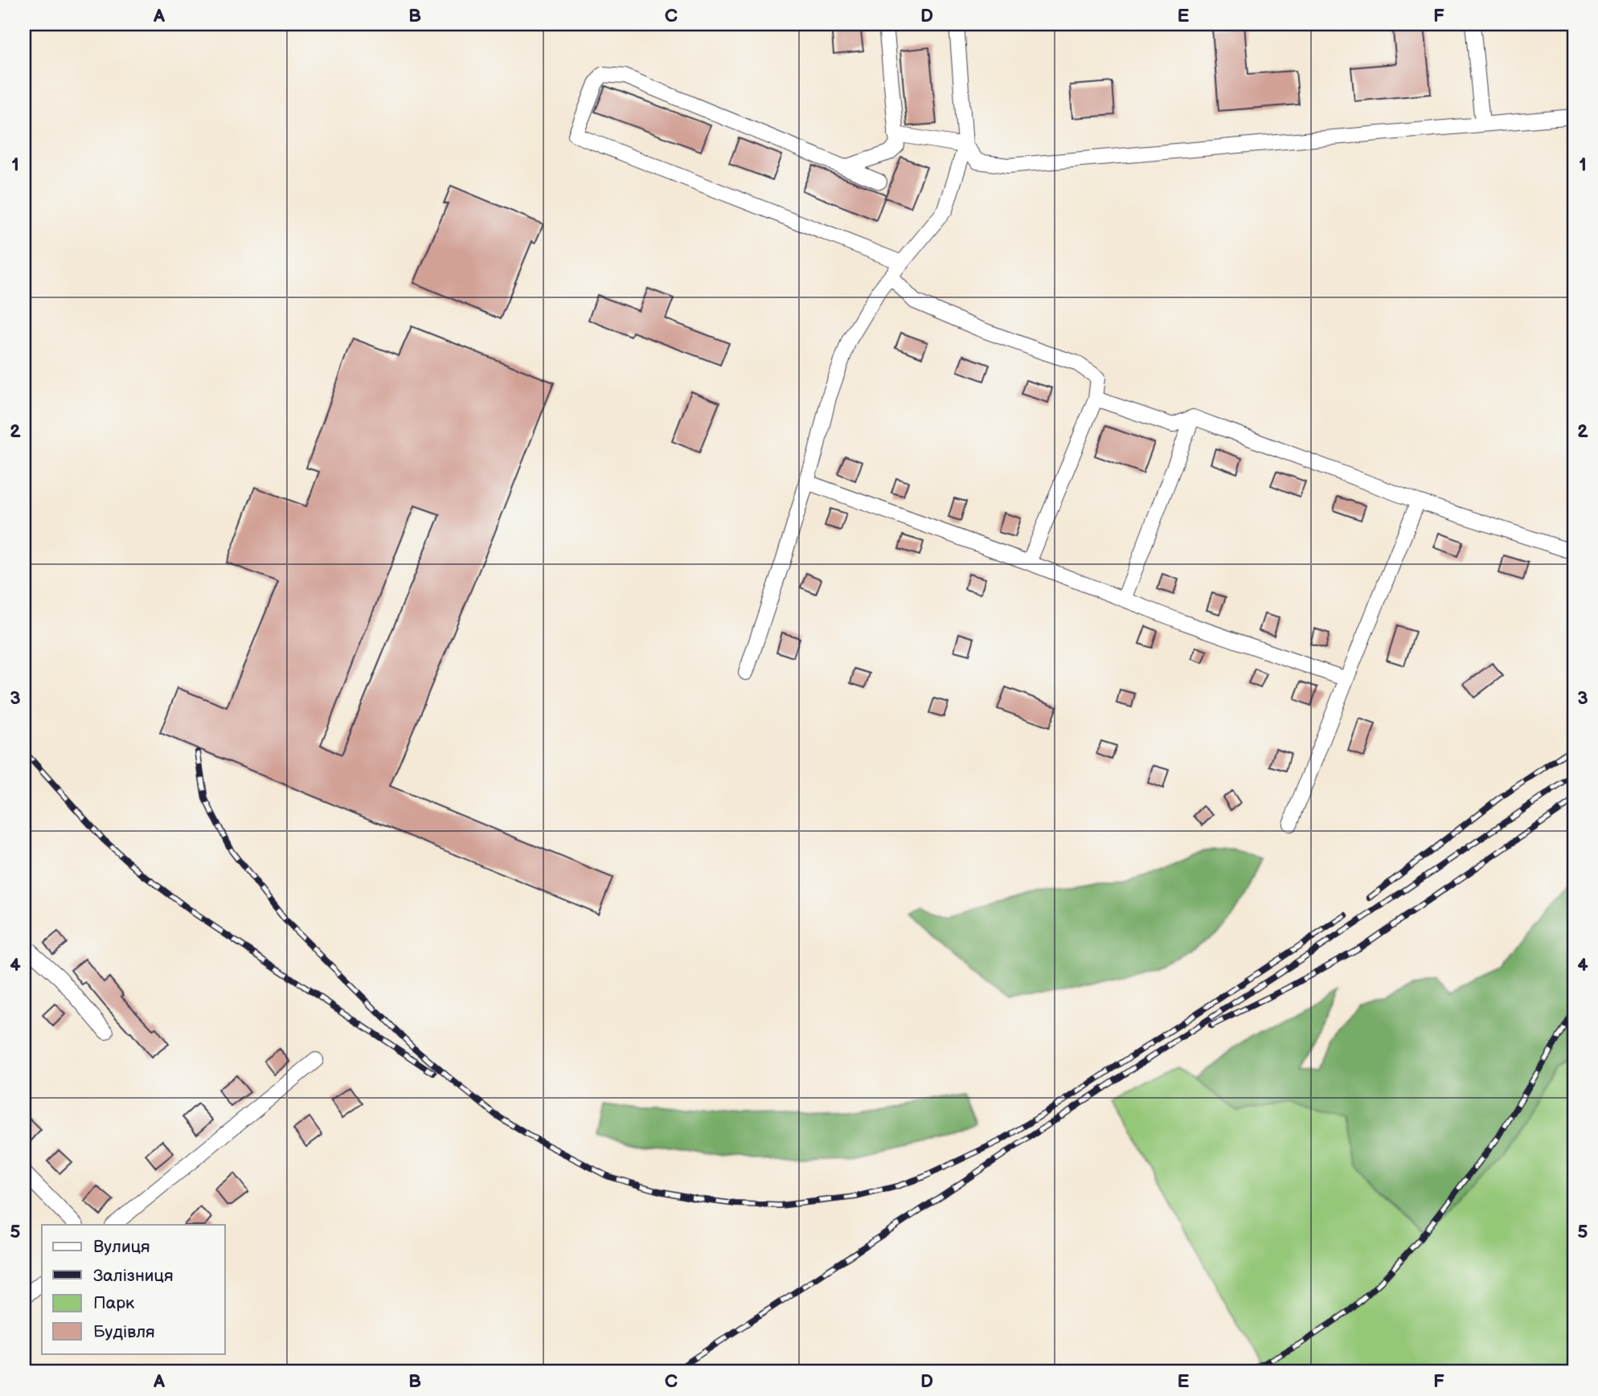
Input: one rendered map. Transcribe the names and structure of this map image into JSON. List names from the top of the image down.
{
  "legend": [
    "Вулиця",
    "Залізниця",
    "Парк",
    "Будівля"
  ],
  "grid": {
    "columns": [
      "A",
      "B",
      "C",
      "D",
      "E",
      "F"
    ],
    "rows": [
      "1",
      "2",
      "3",
      "4",
      "5"
    ]
  }
}
